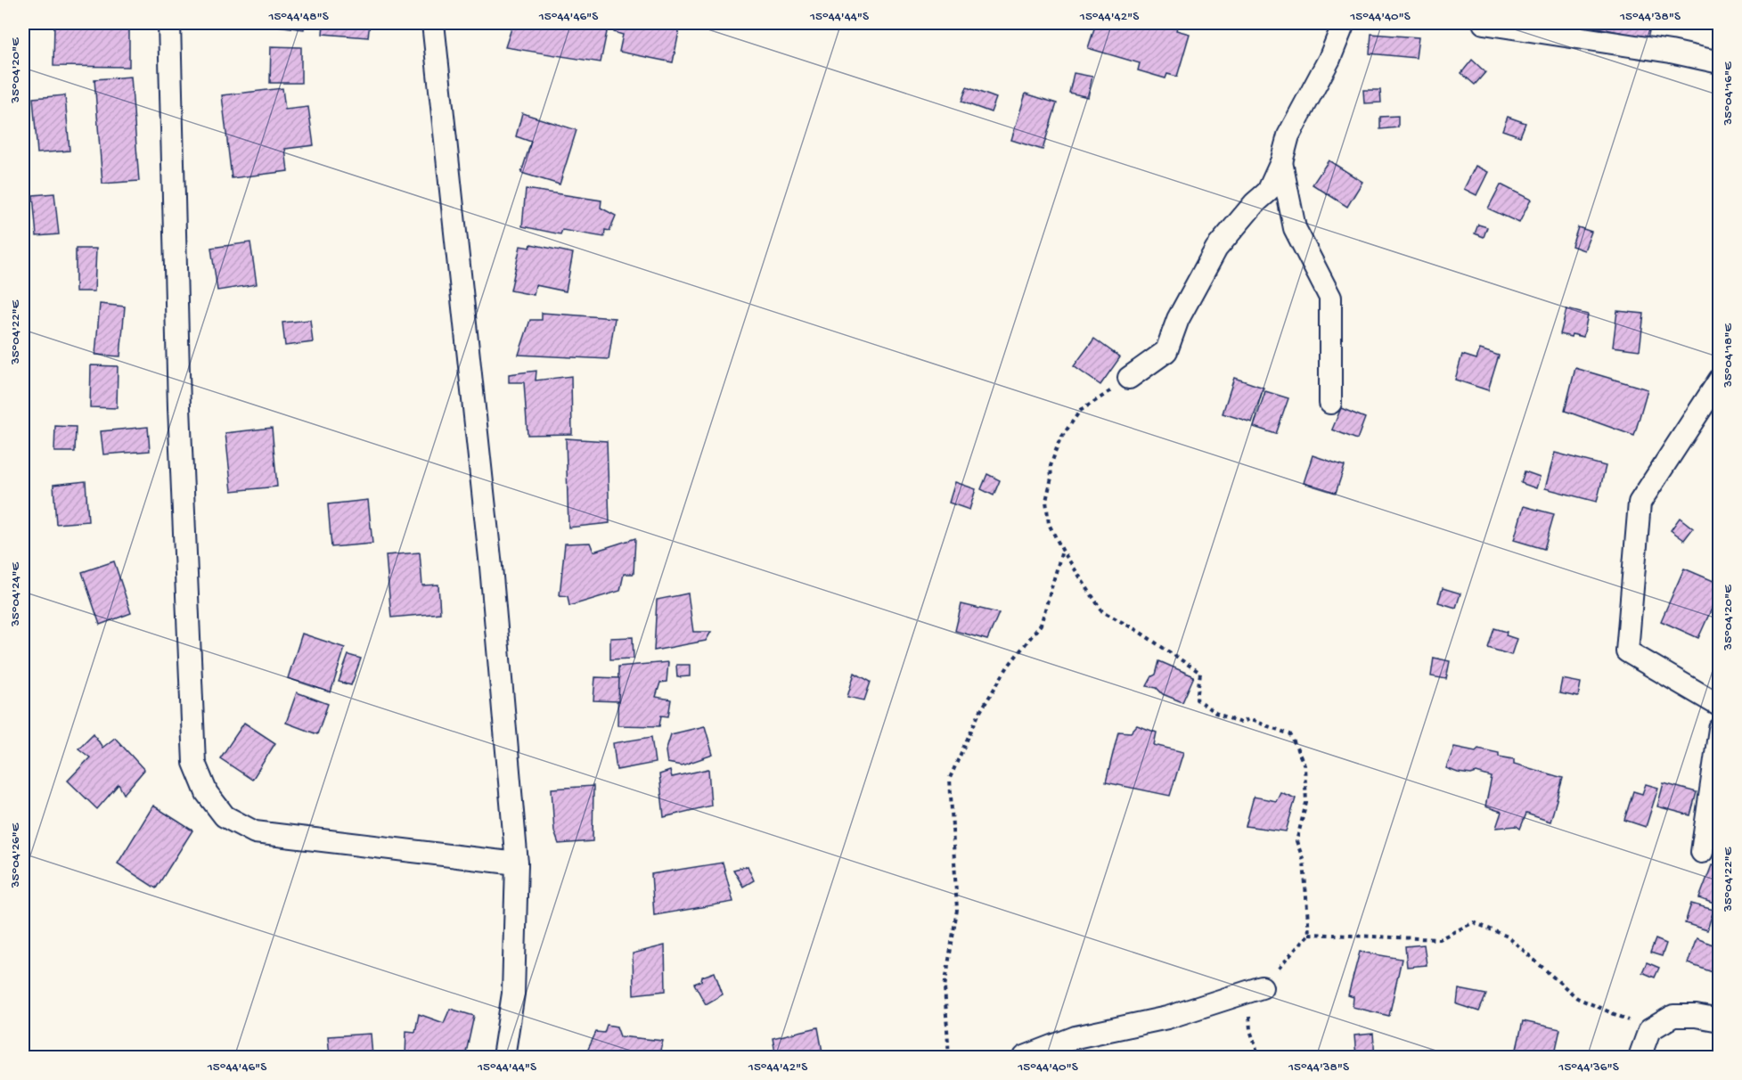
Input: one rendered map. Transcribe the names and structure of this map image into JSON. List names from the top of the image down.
{
  "coordinates": [
    "15°44'48\"S",
    "15°44'46\"S",
    "15°44'44\"S",
    "15°44'42\"S",
    "15°44'40\"S",
    "15°44'38\"S",
    "35°04'20\"E",
    "35°04'16\"E",
    "35°04'22\"E",
    "35°04'18\"E",
    "35°04'24\"E",
    "35°04'26\"E",
    "15°44'36\"S"
  ]
}
